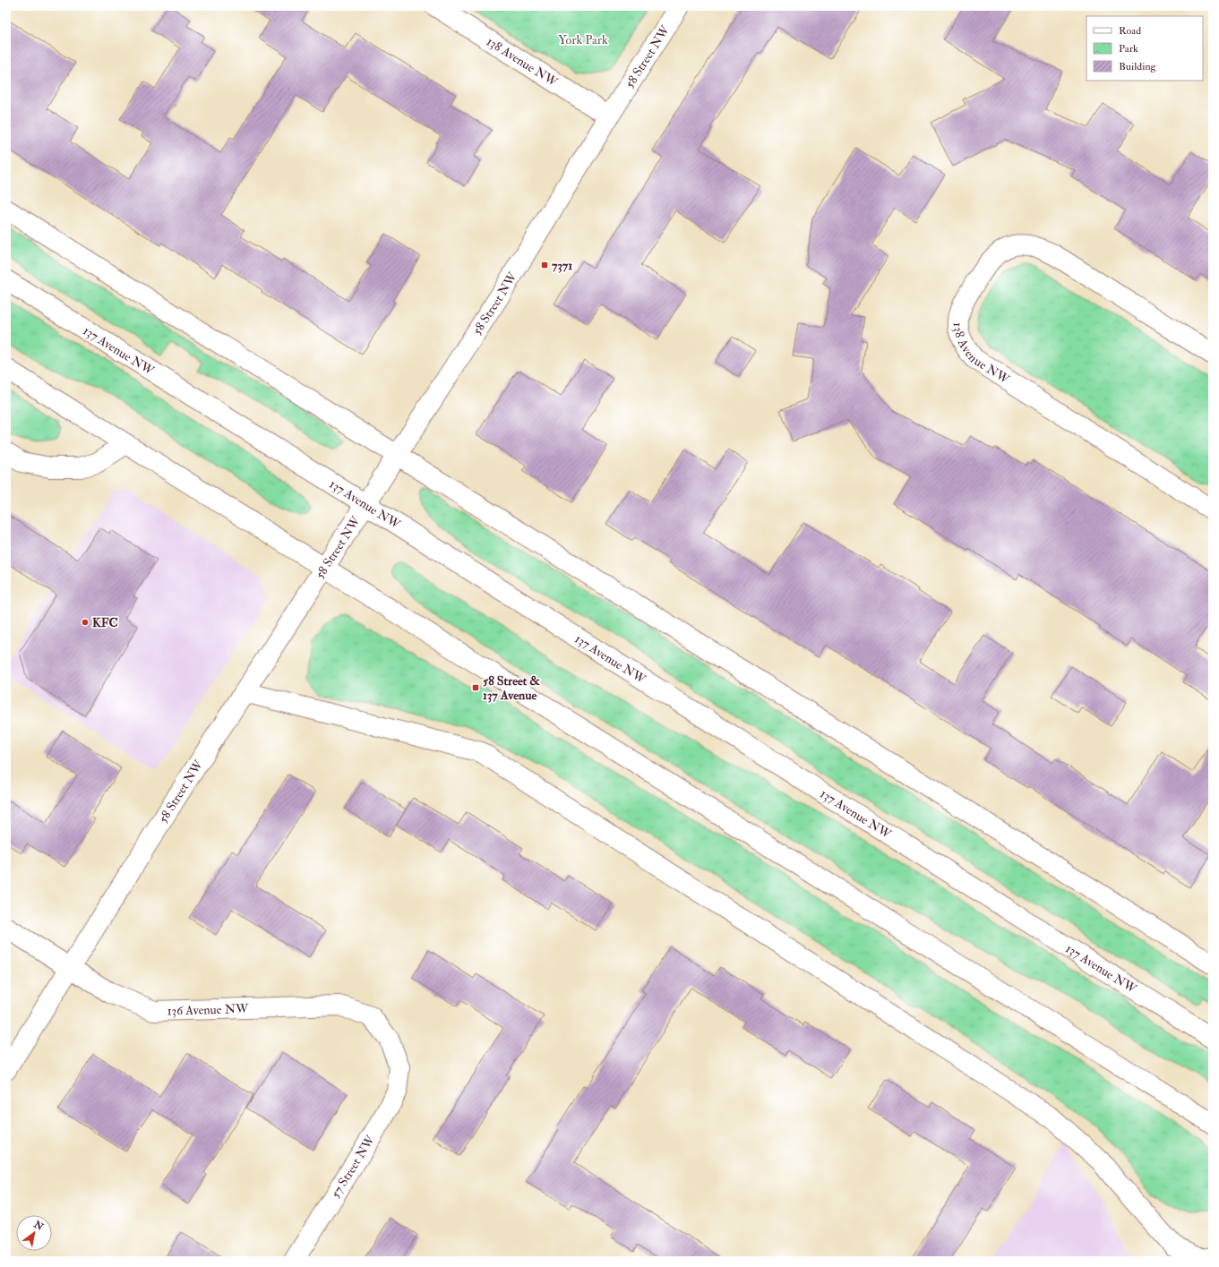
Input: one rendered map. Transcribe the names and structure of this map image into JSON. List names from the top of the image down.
{
  "streets": {
    "street": [
      "58 Street NW",
      "138 Avenue NW",
      "137 Avenue NW",
      "136 Avenue NW",
      "57 Street NW"
    ]
  },
  "crossings": [
    ["58 Street NW", "138 Avenue NW"],
    ["58 Street NW", "137 Avenue NW"],
    ["58 Street NW", "136 Avenue NW"],
    ["136 Avenue NW", "57 Street NW"]
  ],
  "parks": ["York Park"],
  "places": {
    "transit": ["7371", "58 Street & 137 Avenue"],
    "other": ["KFC"]
  },
  "legend": ["Road", "Park", "Building"],
  "north": "top right"
}
